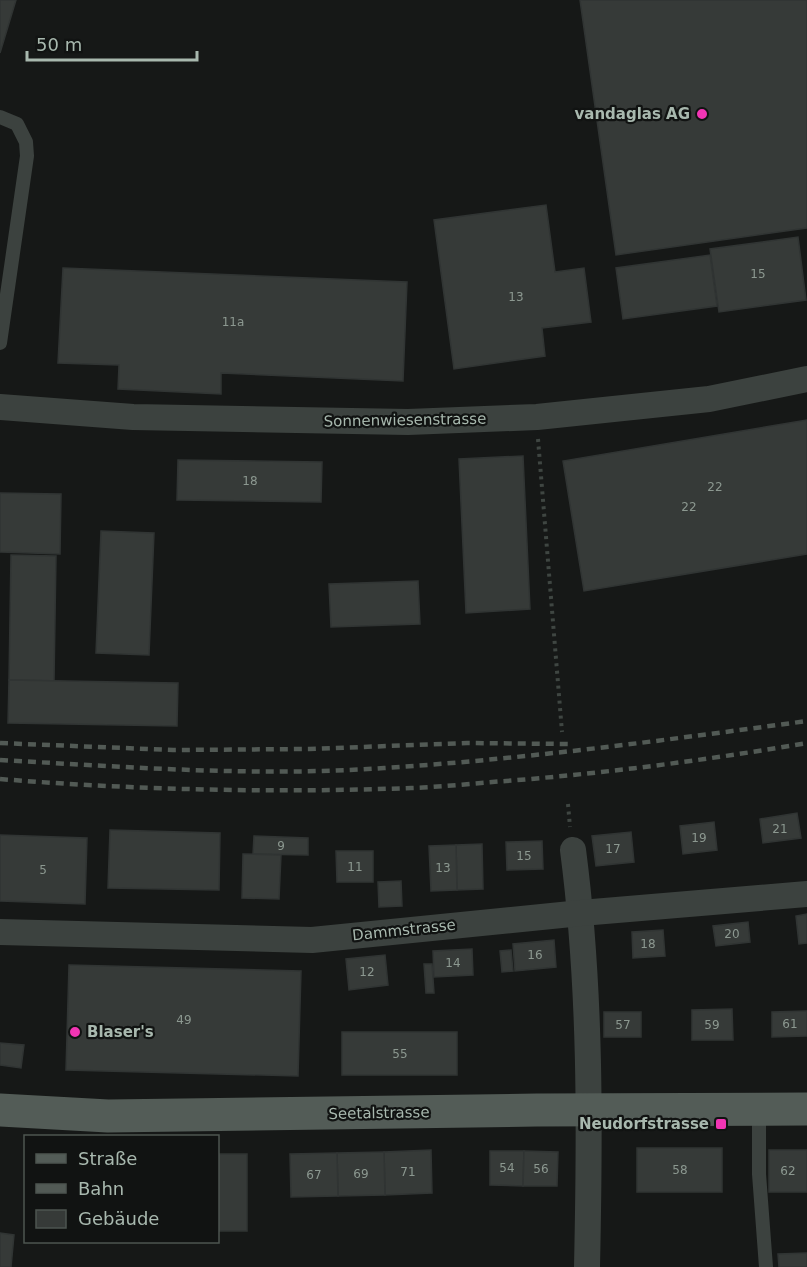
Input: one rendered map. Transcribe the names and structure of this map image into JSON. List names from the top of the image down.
{
  "streets": {
    "main road": ["Seetalstrasse"],
    "street": ["Sonnenwiesenstrasse", "Dammstrasse"]
  },
  "places": {
    "other": ["vandaglas AG", "Blaser's"],
    "transit": ["Neudorfstrasse"]
  },
  "house_numbers": [
    "15",
    "13",
    "11a",
    "18",
    "22",
    "22",
    "21",
    "19",
    "9",
    "17",
    "15",
    "11",
    "13",
    "5",
    "20",
    "18",
    "16",
    "14",
    "12",
    "49",
    "61",
    "57",
    "59",
    "55",
    "54",
    "56",
    "58",
    "62",
    "71",
    "69",
    "67"
  ],
  "legend": ["Straße", "Bahn", "Gebäude"],
  "scale_bar": "50 m"
}
